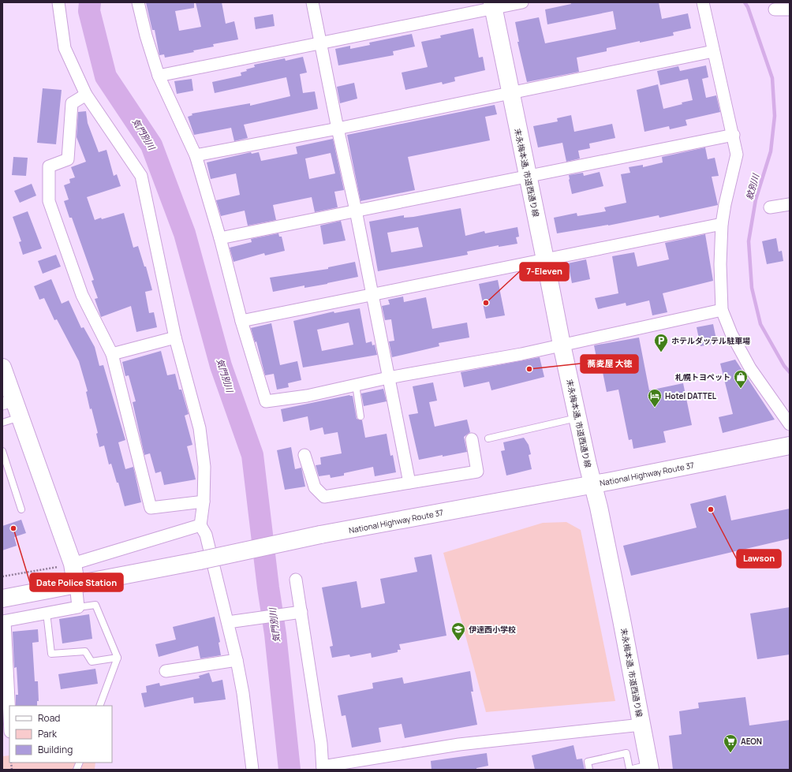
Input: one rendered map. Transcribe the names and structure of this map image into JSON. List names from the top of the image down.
{
  "streets": {
    "main road": ["末永梅本通, 市道西通り線", "National Highway Route 37"]
  },
  "crossings": [
    ["末永梅本通, 市道西通り線", "National Highway Route 37"]
  ],
  "water": ["気門別川", "紋別川"],
  "places": {
    "other": [
      "7-Eleven",
      "蕎麦屋 大徳",
      "Lawson",
      "Date Police Station"
    ],
    "parking": ["ホテルダッテル駐車場"],
    "shop": ["札幌トヨペット"],
    "hotel": ["Hotel DATTEL"],
    "school or university": ["伊達西小学校"],
    "supermarket": ["AEON"]
  },
  "legend": ["Road", "Park", "Building"]
}
